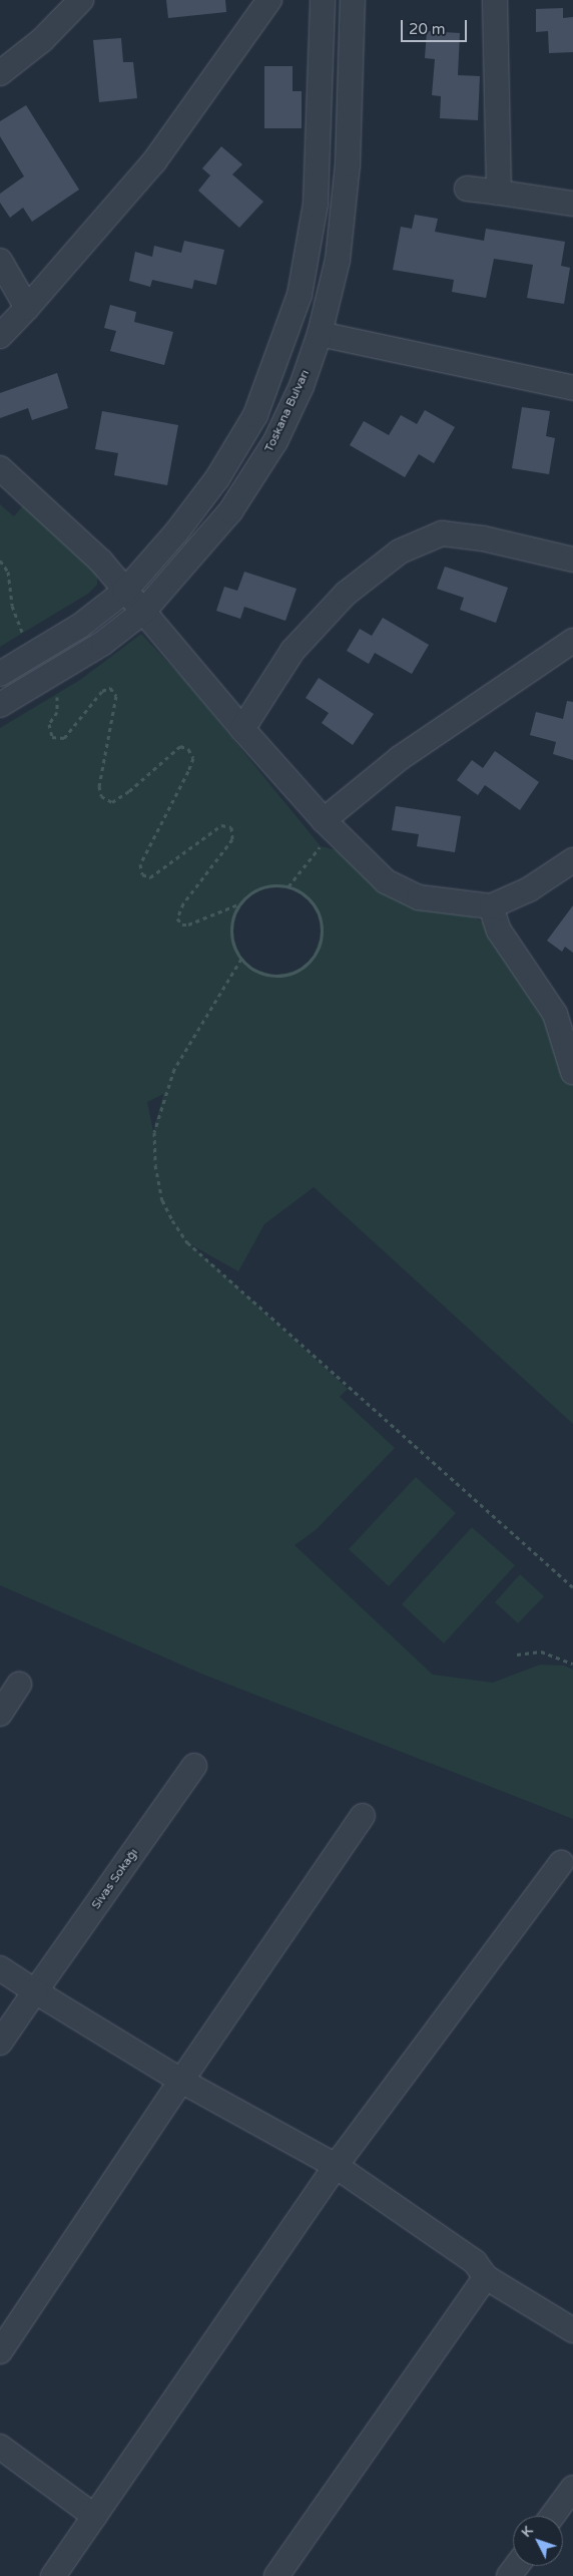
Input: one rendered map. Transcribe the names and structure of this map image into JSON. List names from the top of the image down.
{
  "streets": {
    "street": ["Toskana Bulvarı", "Sivas Sokağı"]
  },
  "scale_bar": "20 m",
  "north": "top left"
}
